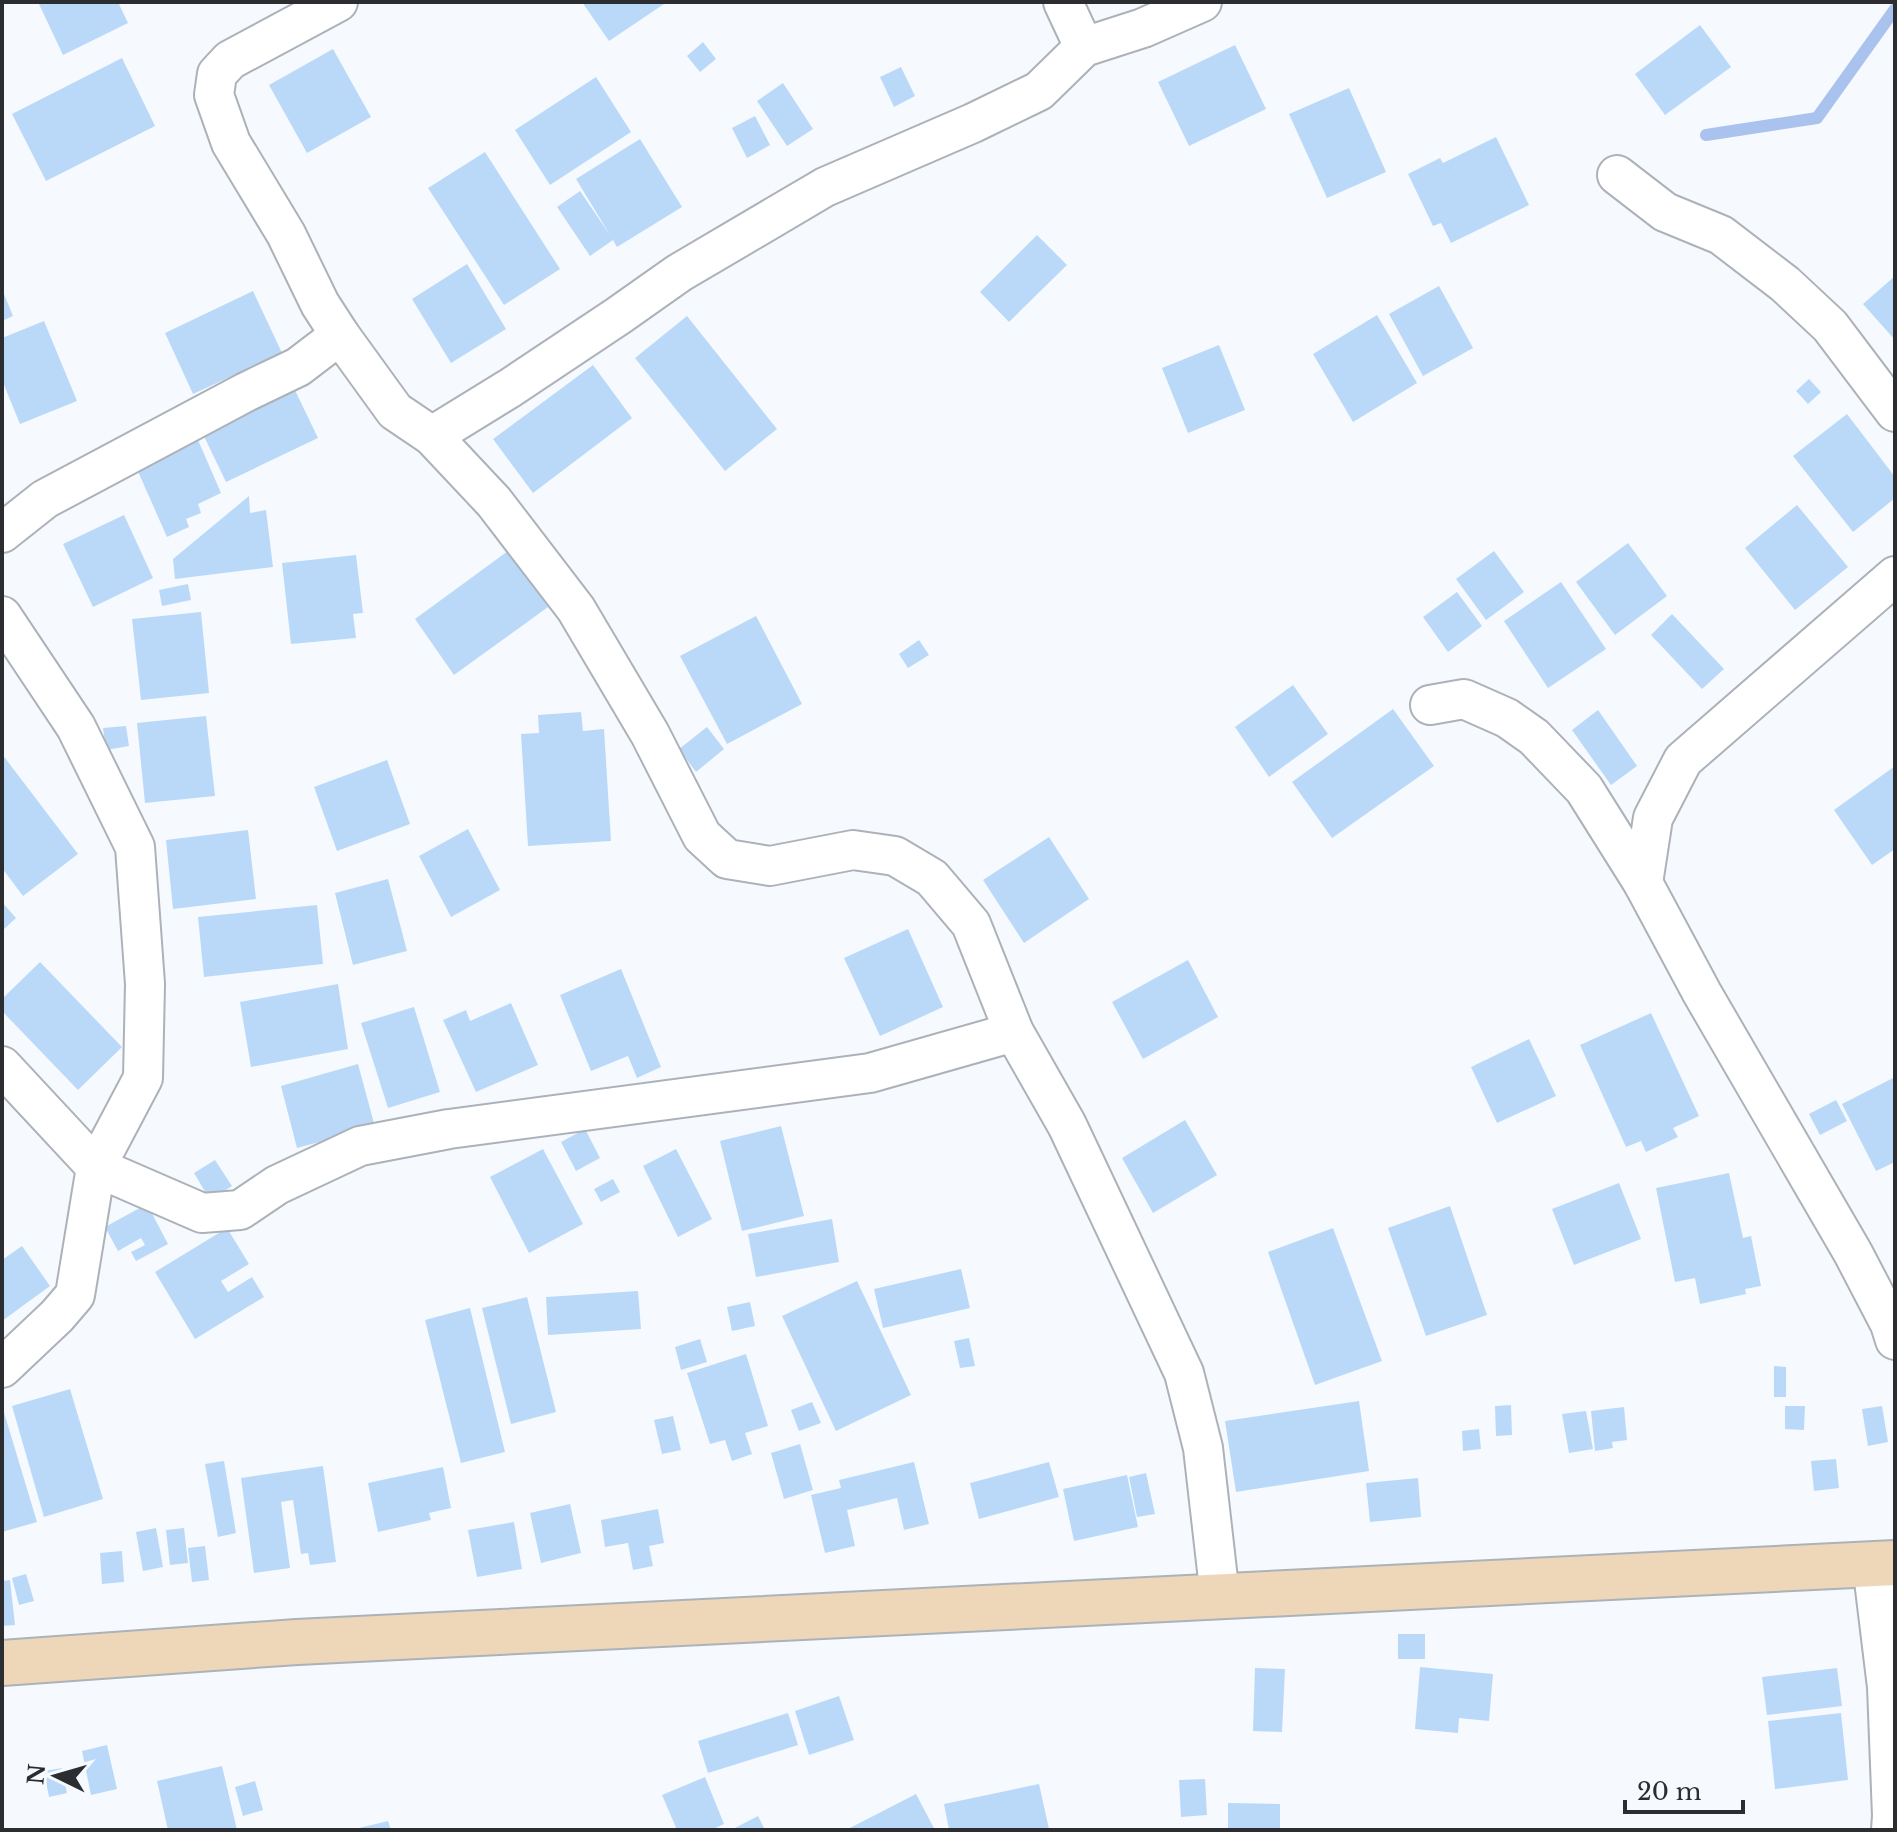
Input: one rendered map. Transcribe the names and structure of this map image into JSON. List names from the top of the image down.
{
  "scale_bar": "20 m",
  "north": "left"
}
